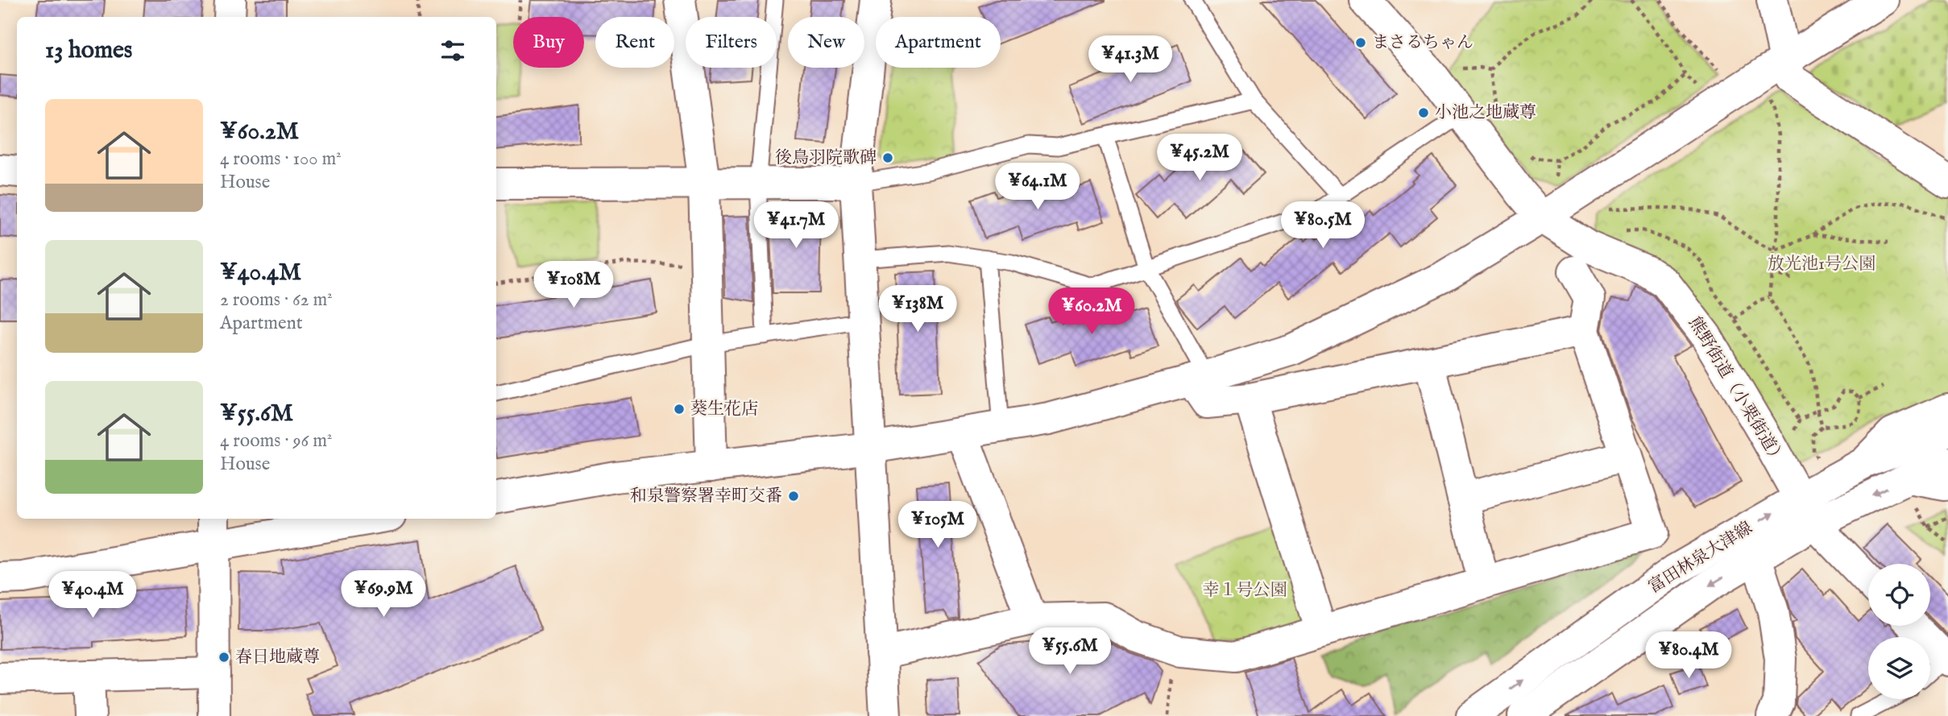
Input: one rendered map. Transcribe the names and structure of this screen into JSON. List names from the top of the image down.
{
  "streets": {
    "street": ["熊野街道（小栗街道）", "富田林泉大津線"]
  },
  "crossings": [
    ["熊野街道（小栗街道）", "富田林泉大津線"]
  ],
  "parks": ["放光池1号公園", "幸１号公園"],
  "places": [
    "まさるちゃん",
    "小池之地蔵尊",
    "後鳥羽院歌碑",
    "葵生花店",
    "和泉警察署幸町交番",
    "春日地蔵尊"
  ],
  "page": {
    "chip": [
      "Buy",
      "Rent",
      "Filters",
      "New",
      "Apartment"
    ],
    "heading": "13 homes",
    "price": [
      "¥41.3M",
      "¥45.2M",
      "¥64.1M",
      "¥41.7M",
      "¥80.5M",
      "¥108M",
      "¥138M",
      "¥60.2M",
      "¥105M",
      "¥69.9M",
      "¥40.4M",
      "¥55.6M",
      "¥80.4M"
    ],
    "list": [
      {
        "name": "¥60.2M",
        "note": "4 rooms · 100 m² · House"
      },
      {
        "name": "¥40.4M",
        "note": "2 rooms · 62 m² · Apartment"
      },
      {
        "name": "¥55.6M",
        "note": "4 rooms · 96 m² · House"
      }
    ]
  }
}
